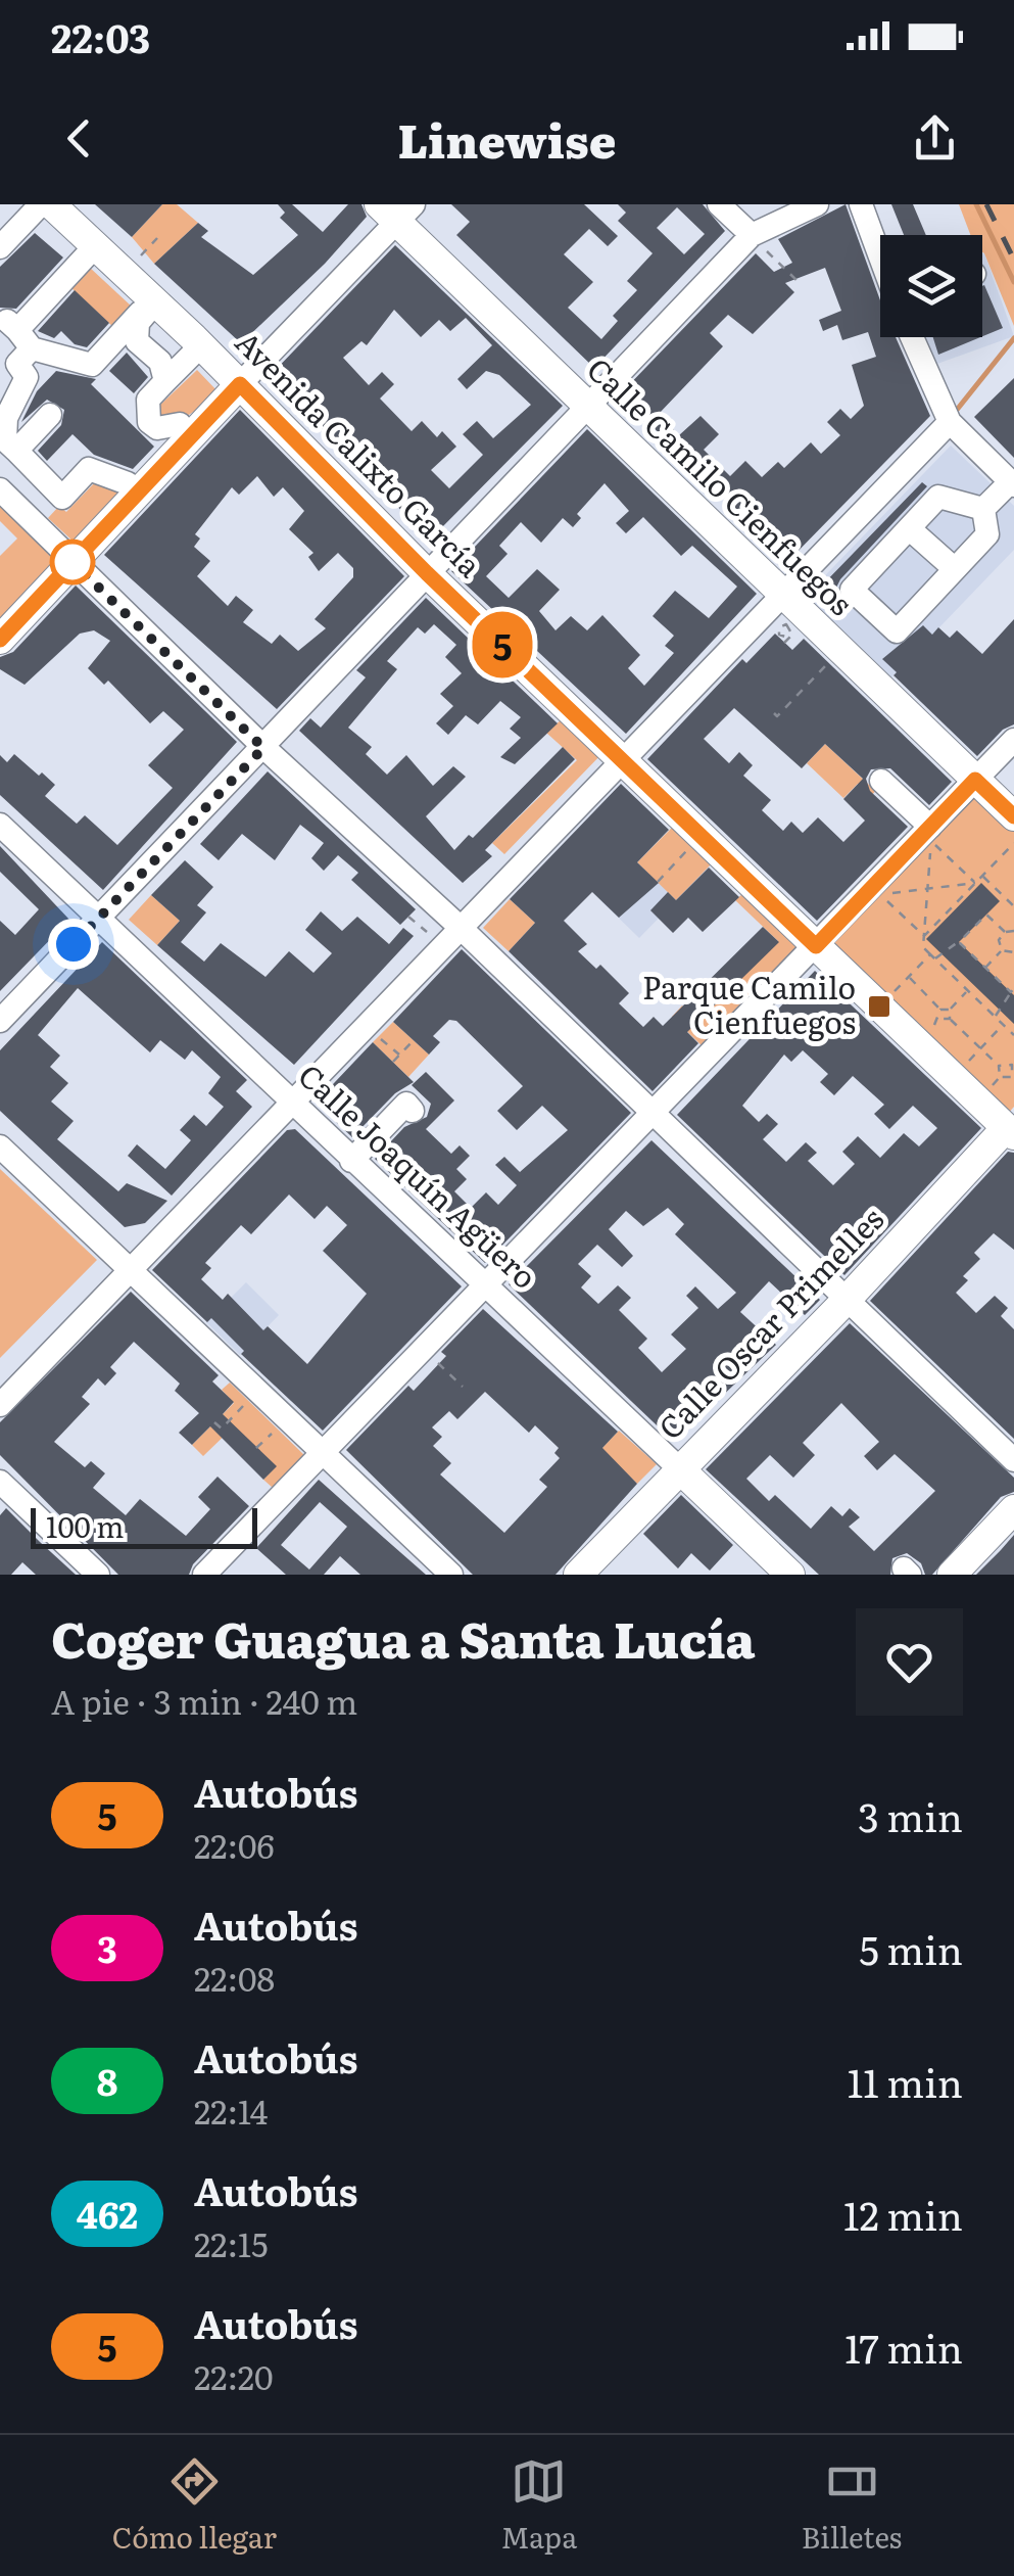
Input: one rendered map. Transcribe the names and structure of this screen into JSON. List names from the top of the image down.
{
  "streets": {
    "main road": [
      "Avenida Calixto García",
      "Calle Camilo Cienfuegos",
      "Calle Joaquín Agüero",
      "Calle Oscar Primelles"
    ]
  },
  "crossings": [
    ["Avenida Calixto García", "Calle Oscar Primelles"],
    ["Calle Joaquín Agüero", "Calle Oscar Primelles"]
  ],
  "places": {
    "transit": ["Parque Camilo Cienfuegos"]
  },
  "lines": ["bus line 5"],
  "scale_bar": "100 m",
  "page": {
    "status": "22:03",
    "header": "Linewise",
    "on_map": "5",
    "scale": "100 m",
    "heading": ["Coger Guagua a Santa Lucía", "A pie · 3 min · 240 m"],
    "list": [
      {
        "mark": "5",
        "name": "Autobús",
        "note": "22:06",
        "value": "3 min"
      },
      {
        "mark": "3",
        "name": "Autobús",
        "note": "22:08",
        "value": "5 min"
      },
      {
        "mark": "8",
        "name": "Autobús",
        "note": "22:14",
        "value": "11 min"
      },
      {
        "mark": "462",
        "name": "Autobús",
        "note": "22:15",
        "value": "12 min"
      },
      {
        "mark": "5",
        "name": "Autobús",
        "note": "22:20",
        "value": "17 min"
      }
    ],
    "tabs": ["Cómo llegar", "Mapa", "Billetes"]
  }
}
